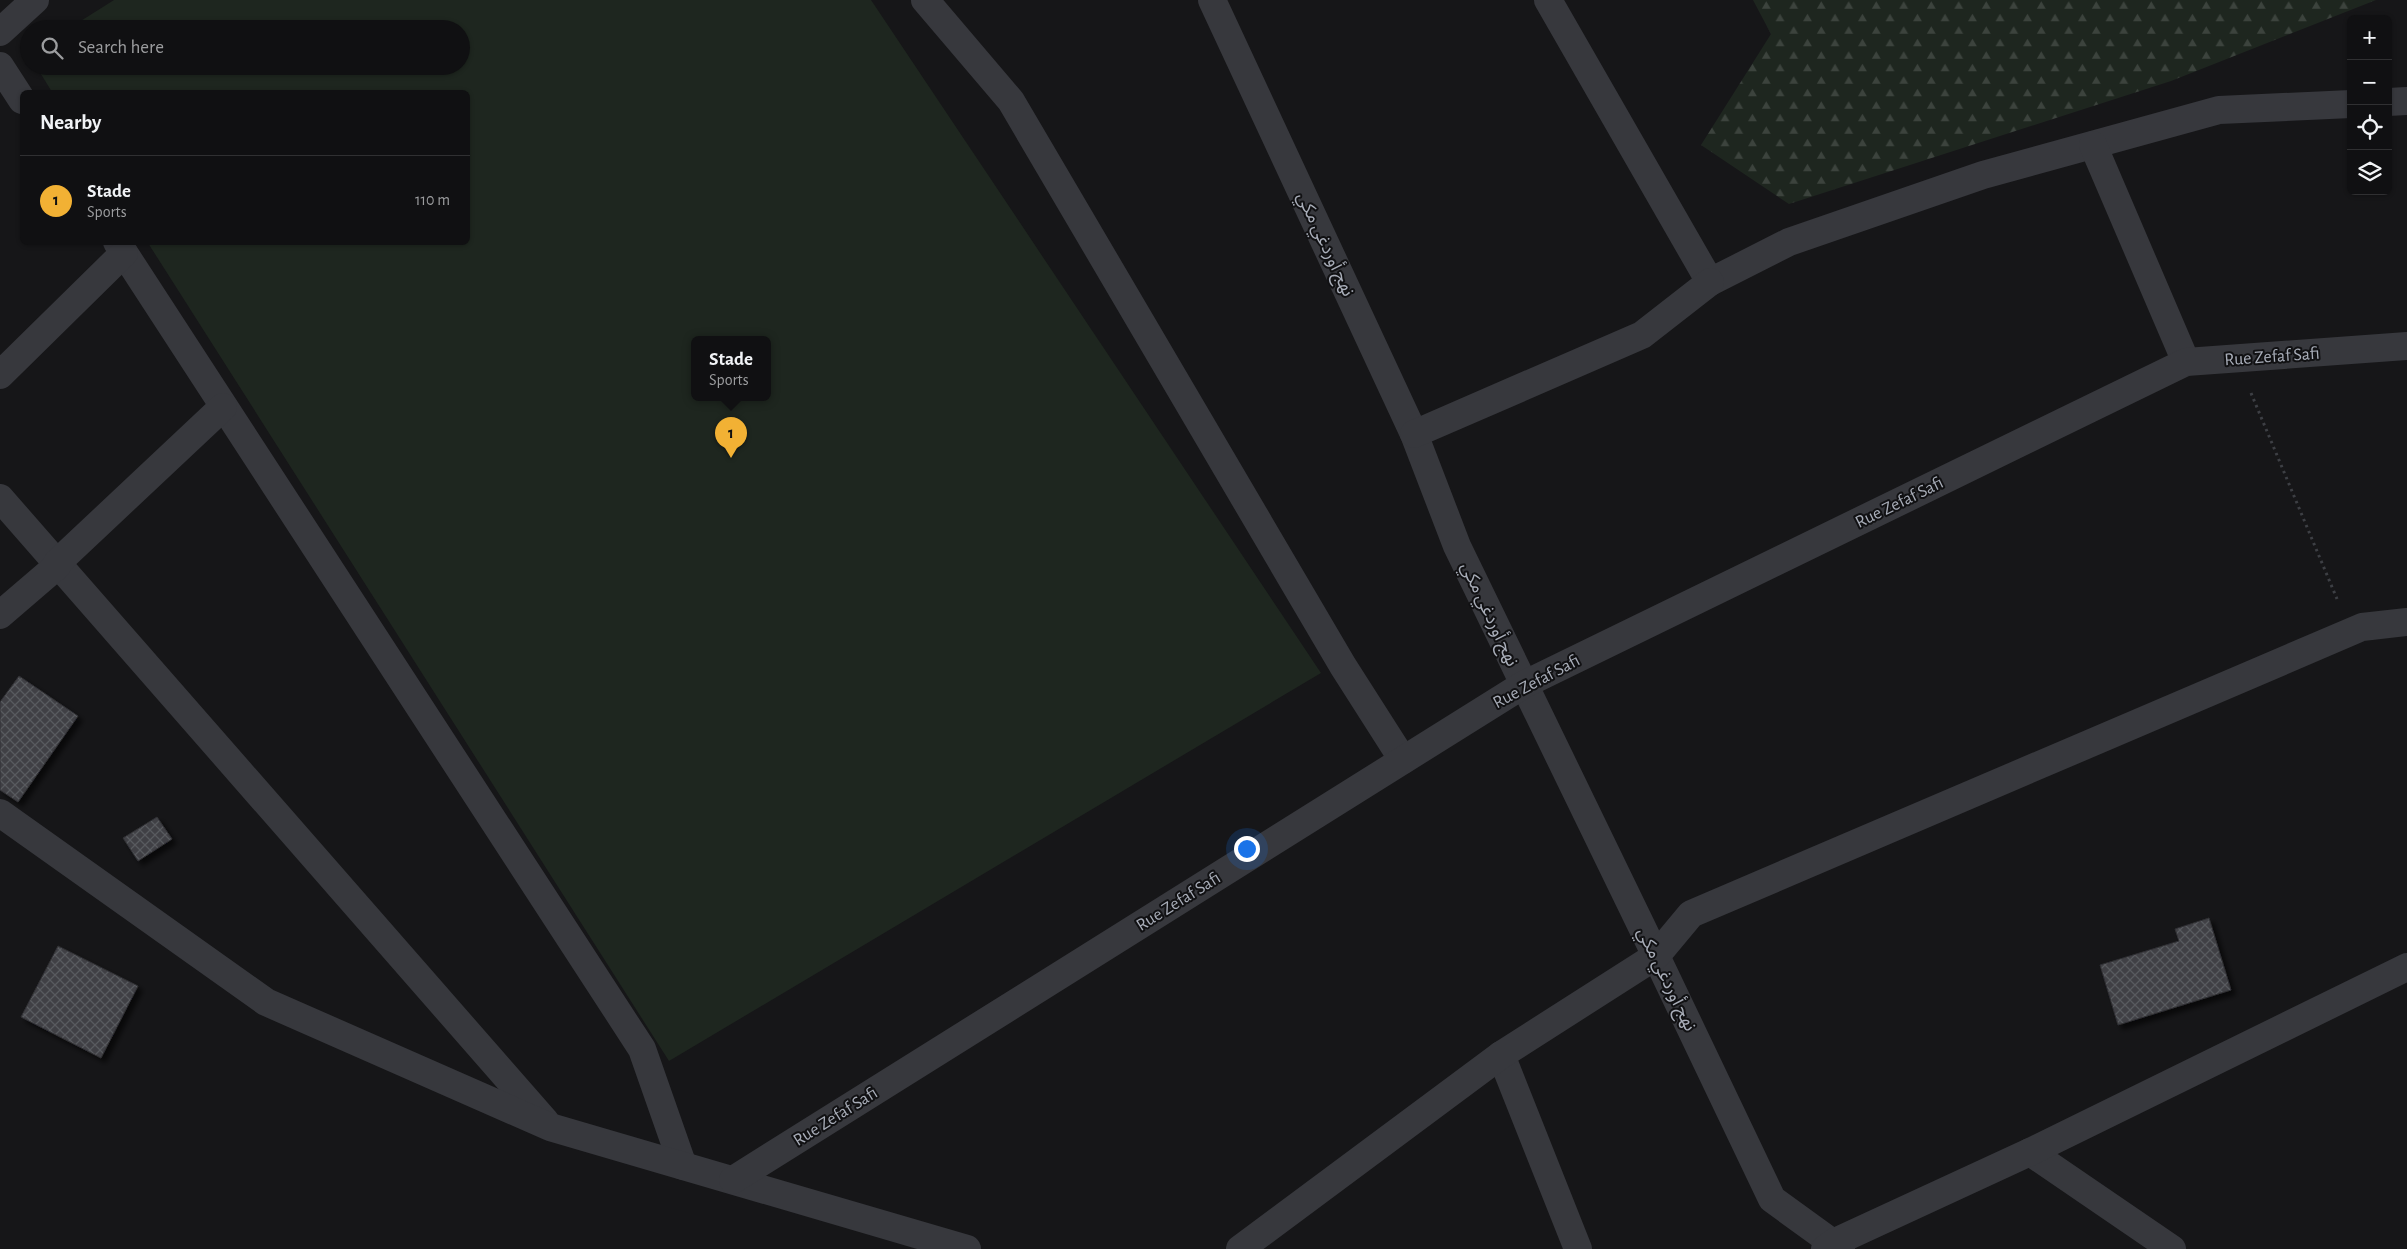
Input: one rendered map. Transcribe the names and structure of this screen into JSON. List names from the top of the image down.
{
  "streets": {
    "street": ["نهج أوردغي مكي", "Rue Zefaf Safi"]
  },
  "crossings": [
    ["نهج أوردغي مكي", "Rue Zefaf Safi"]
  ],
  "page": {
    "map_buttons": ["+", "−"],
    "search": "Search here",
    "heading": "Nearby",
    "list": [
      {
        "mark": "1",
        "name": "Stade",
        "note": "Sports",
        "value": "110 m"
      }
    ],
    "popup": ["Stade", "Sports"],
    "pins": "1"
  }
}
